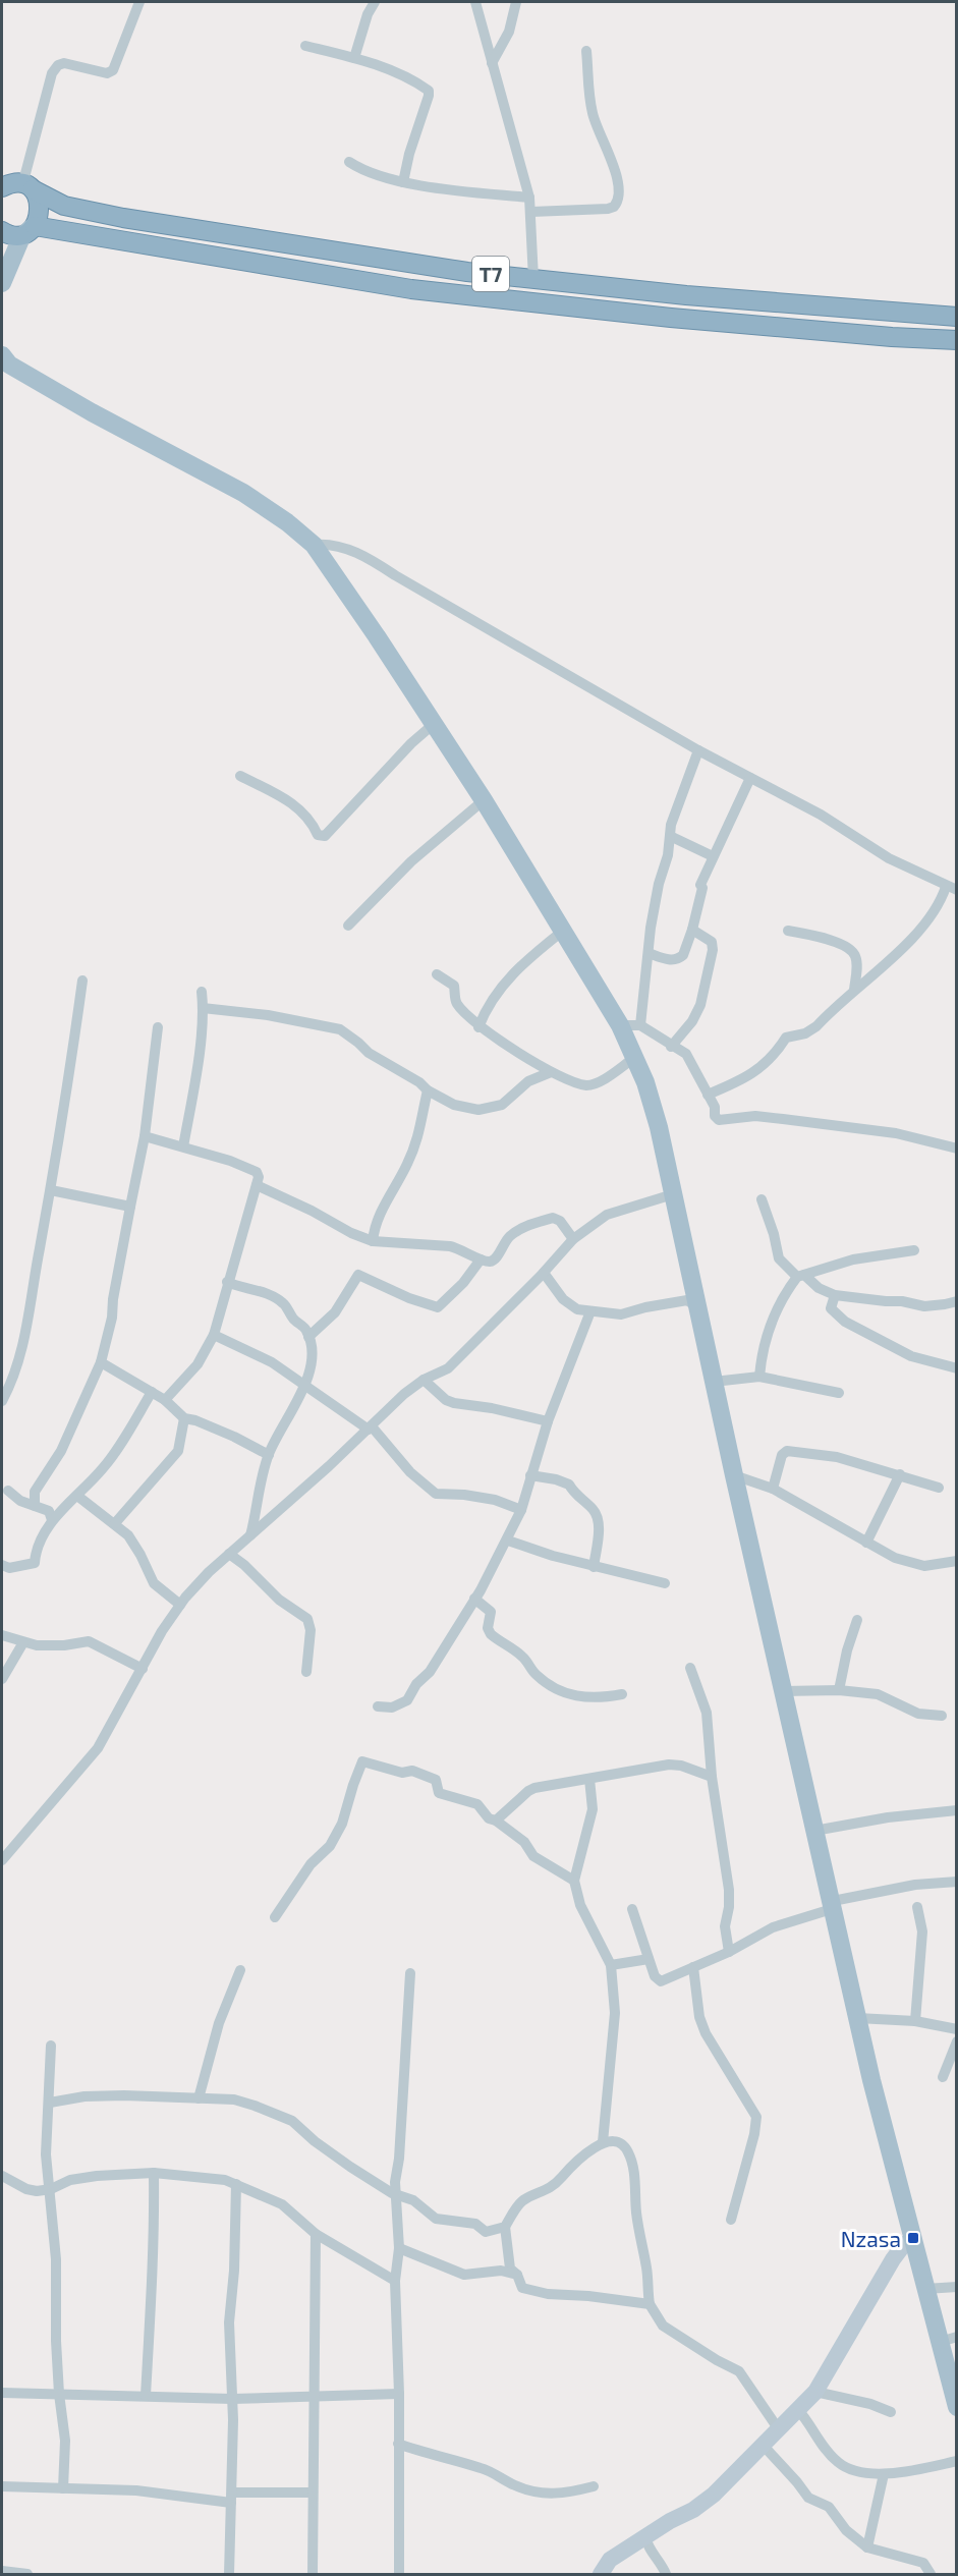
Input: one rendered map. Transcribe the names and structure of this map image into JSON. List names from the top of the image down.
{
  "streets": {
    "highway": ["T7"]
  },
  "places": {
    "transit": ["Nzasa"]
  }
}
